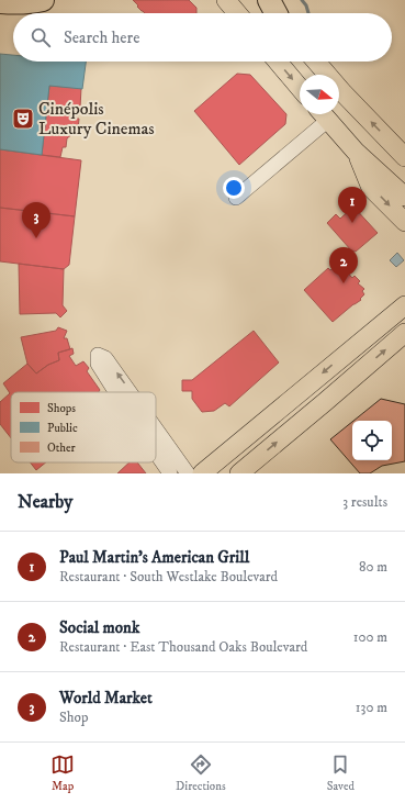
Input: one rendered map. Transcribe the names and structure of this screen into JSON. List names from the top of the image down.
{
  "places": {
    "theatre": ["Cinépolis Luxury Cinemas"]
  },
  "legend": ["Shops", "Public", "Other"],
  "north": "right",
  "page": {
    "search": "Search here",
    "pins": ["1", "3", "2"],
    "heading": ["Nearby", "3 results"],
    "list": [
      {
        "mark": "1",
        "name": "Paul Martin's American Grill",
        "note": "Restaurant · South Westlake Boulevard",
        "value": "80 m"
      },
      {
        "mark": "2",
        "name": "Social monk",
        "note": "Restaurant · East Thousand Oaks Boulevard",
        "value": "100 m"
      },
      {
        "mark": "3",
        "name": "World Market",
        "note": "Shop",
        "value": "130 m"
      }
    ],
    "nav": ["Map", "Directions", "Saved"]
  }
}
